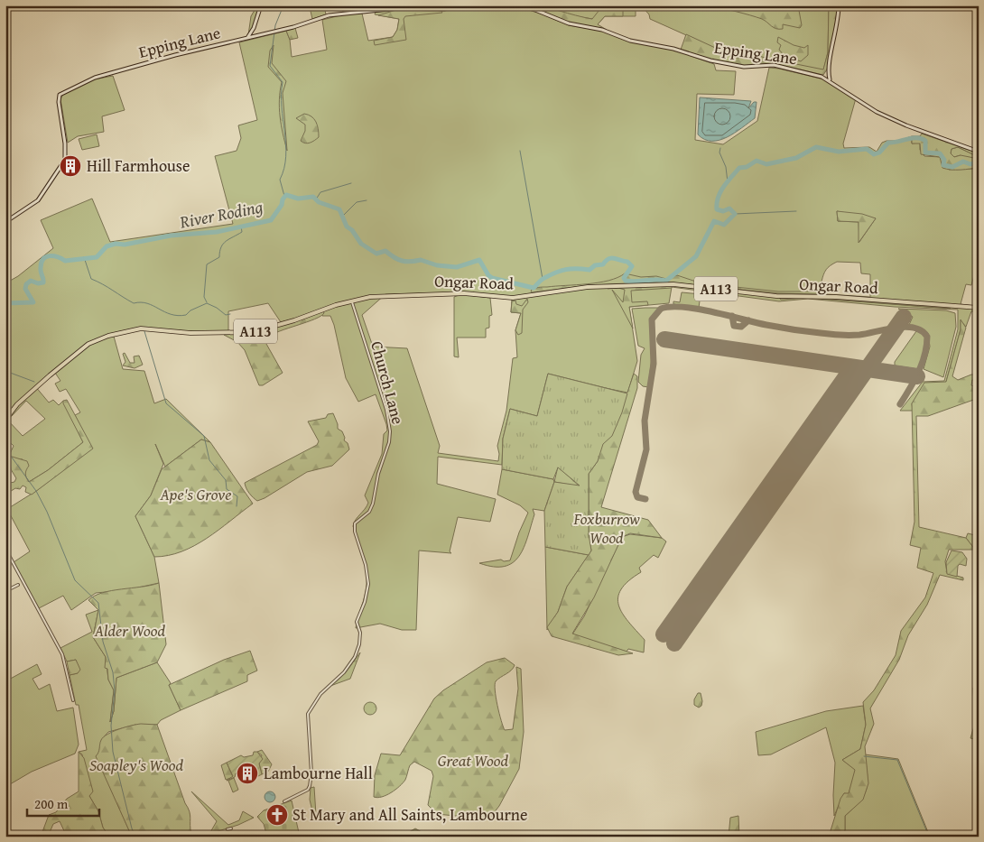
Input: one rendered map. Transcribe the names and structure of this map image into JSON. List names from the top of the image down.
{
  "streets": {
    "main road": ["Ongar Road", "A113"],
    "street": ["Epping Lane", "Church Lane"]
  },
  "crossings": [
    ["Ongar Road", "Church Lane"]
  ],
  "water": ["River Roding"],
  "parks": [
    "Ape's Grove",
    "Foxburrow Wood",
    "Alder Wood",
    "Great Wood",
    "Soapley's Wood"
  ],
  "places": {
    "building": ["Hill Farmhouse", "Lambourne Hall"],
    "church": ["St Mary and All Saints, Lambourne"]
  },
  "scale_bar": "200 m"
}
